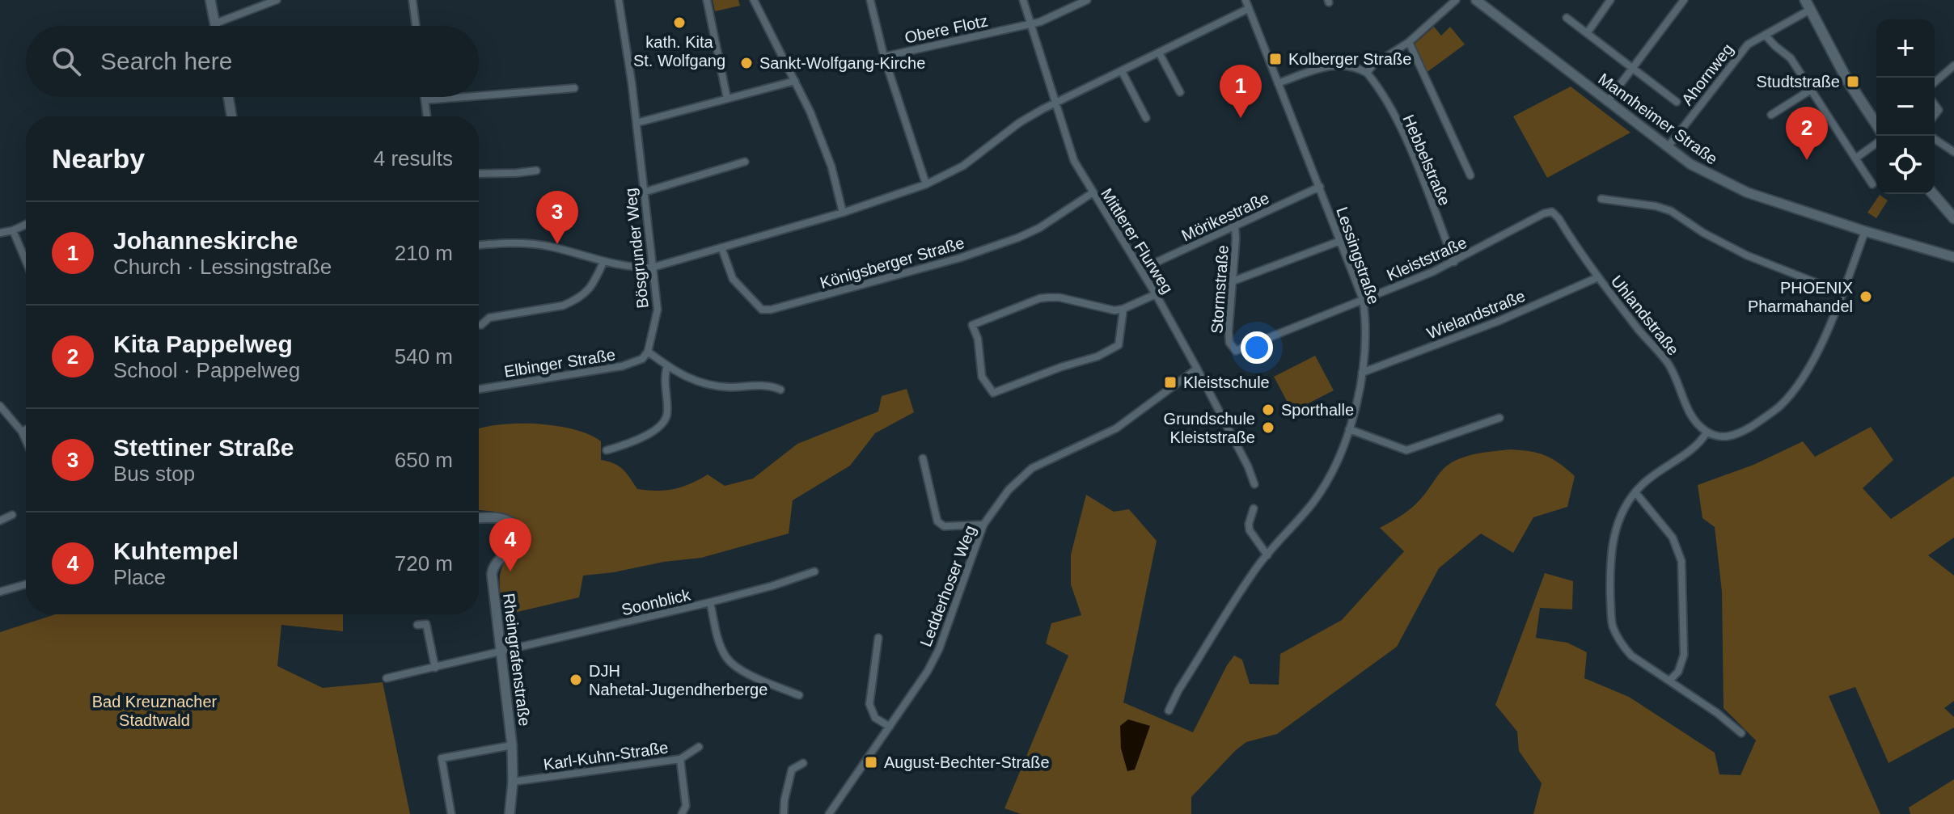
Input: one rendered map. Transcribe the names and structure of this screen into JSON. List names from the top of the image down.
{
  "streets": {
    "street": [
      "Obere Flotz",
      "Ahornweg",
      "Mannheimer Straße",
      "Hebbelstraße",
      "Mörikestraße",
      "Mittlerer Flurweg",
      "Bösgrunder Weg",
      "Lessingstraße",
      "Kleiststraße",
      "Königsberger Straße",
      "Stormstraße",
      "Wielandstraße",
      "Uhlandstraße",
      "Elbinger Straße",
      "Ledderhoser Weg",
      "Soonblick",
      "Rheingrafenstraße",
      "Karl-Kuhn-Straße"
    ]
  },
  "crossings": [
    ["Obere Flotz", "Mittlerer Flurweg"],
    ["Ahornweg", "Mannheimer Straße"],
    ["Hebbelstraße", "Kleiststraße"],
    ["Mörikestraße", "Mittlerer Flurweg"],
    ["Mörikestraße", "Lessingstraße"],
    ["Mörikestraße", "Stormstraße"],
    ["Mittlerer Flurweg", "Königsberger Straße"],
    ["Mittlerer Flurweg", "Ledderhoser Weg"],
    ["Bösgrunder Weg", "Elbinger Straße"],
    ["Lessingstraße", "Kleiststraße"],
    ["Lessingstraße", "Wielandstraße"],
    ["Kleiststraße", "Stormstraße"],
    ["Kleiststraße", "Uhlandstraße"],
    ["Wielandstraße", "Uhlandstraße"],
    ["Soonblick", "Rheingrafenstraße"],
    ["Rheingrafenstraße", "Karl-Kuhn-Straße"]
  ],
  "parks": ["Bad Kreuznacher Stadtwald"],
  "places": {
    "other": [
      "kath. Kita St. Wolfgang",
      "Sankt-Wolfgang-Kirche",
      "PHOENIX Pharmahandel",
      "Sporthalle",
      "Grundschule Kleiststraße",
      "DJH Nahetal-Jugendherberge"
    ],
    "transit": [
      "Kolberger Straße",
      "Studtstraße",
      "Kleistschule",
      "August-Bechter-Straße"
    ]
  },
  "page": {
    "map_buttons": ["+", "−"],
    "search": "Search here",
    "pins": [
      "1",
      "2",
      "3",
      "4"
    ],
    "heading": ["Nearby", "4 results"],
    "list": [
      {
        "mark": "1",
        "name": "Johanneskirche",
        "note": "Church · Lessingstraße",
        "value": "210 m"
      },
      {
        "mark": "2",
        "name": "Kita Pappelweg",
        "note": "School · Pappelweg",
        "value": "540 m"
      },
      {
        "mark": "3",
        "name": "Stettiner Straße",
        "note": "Bus stop",
        "value": "650 m"
      },
      {
        "mark": "4",
        "name": "Kuhtempel",
        "note": "Place",
        "value": "720 m"
      }
    ]
  }
}
